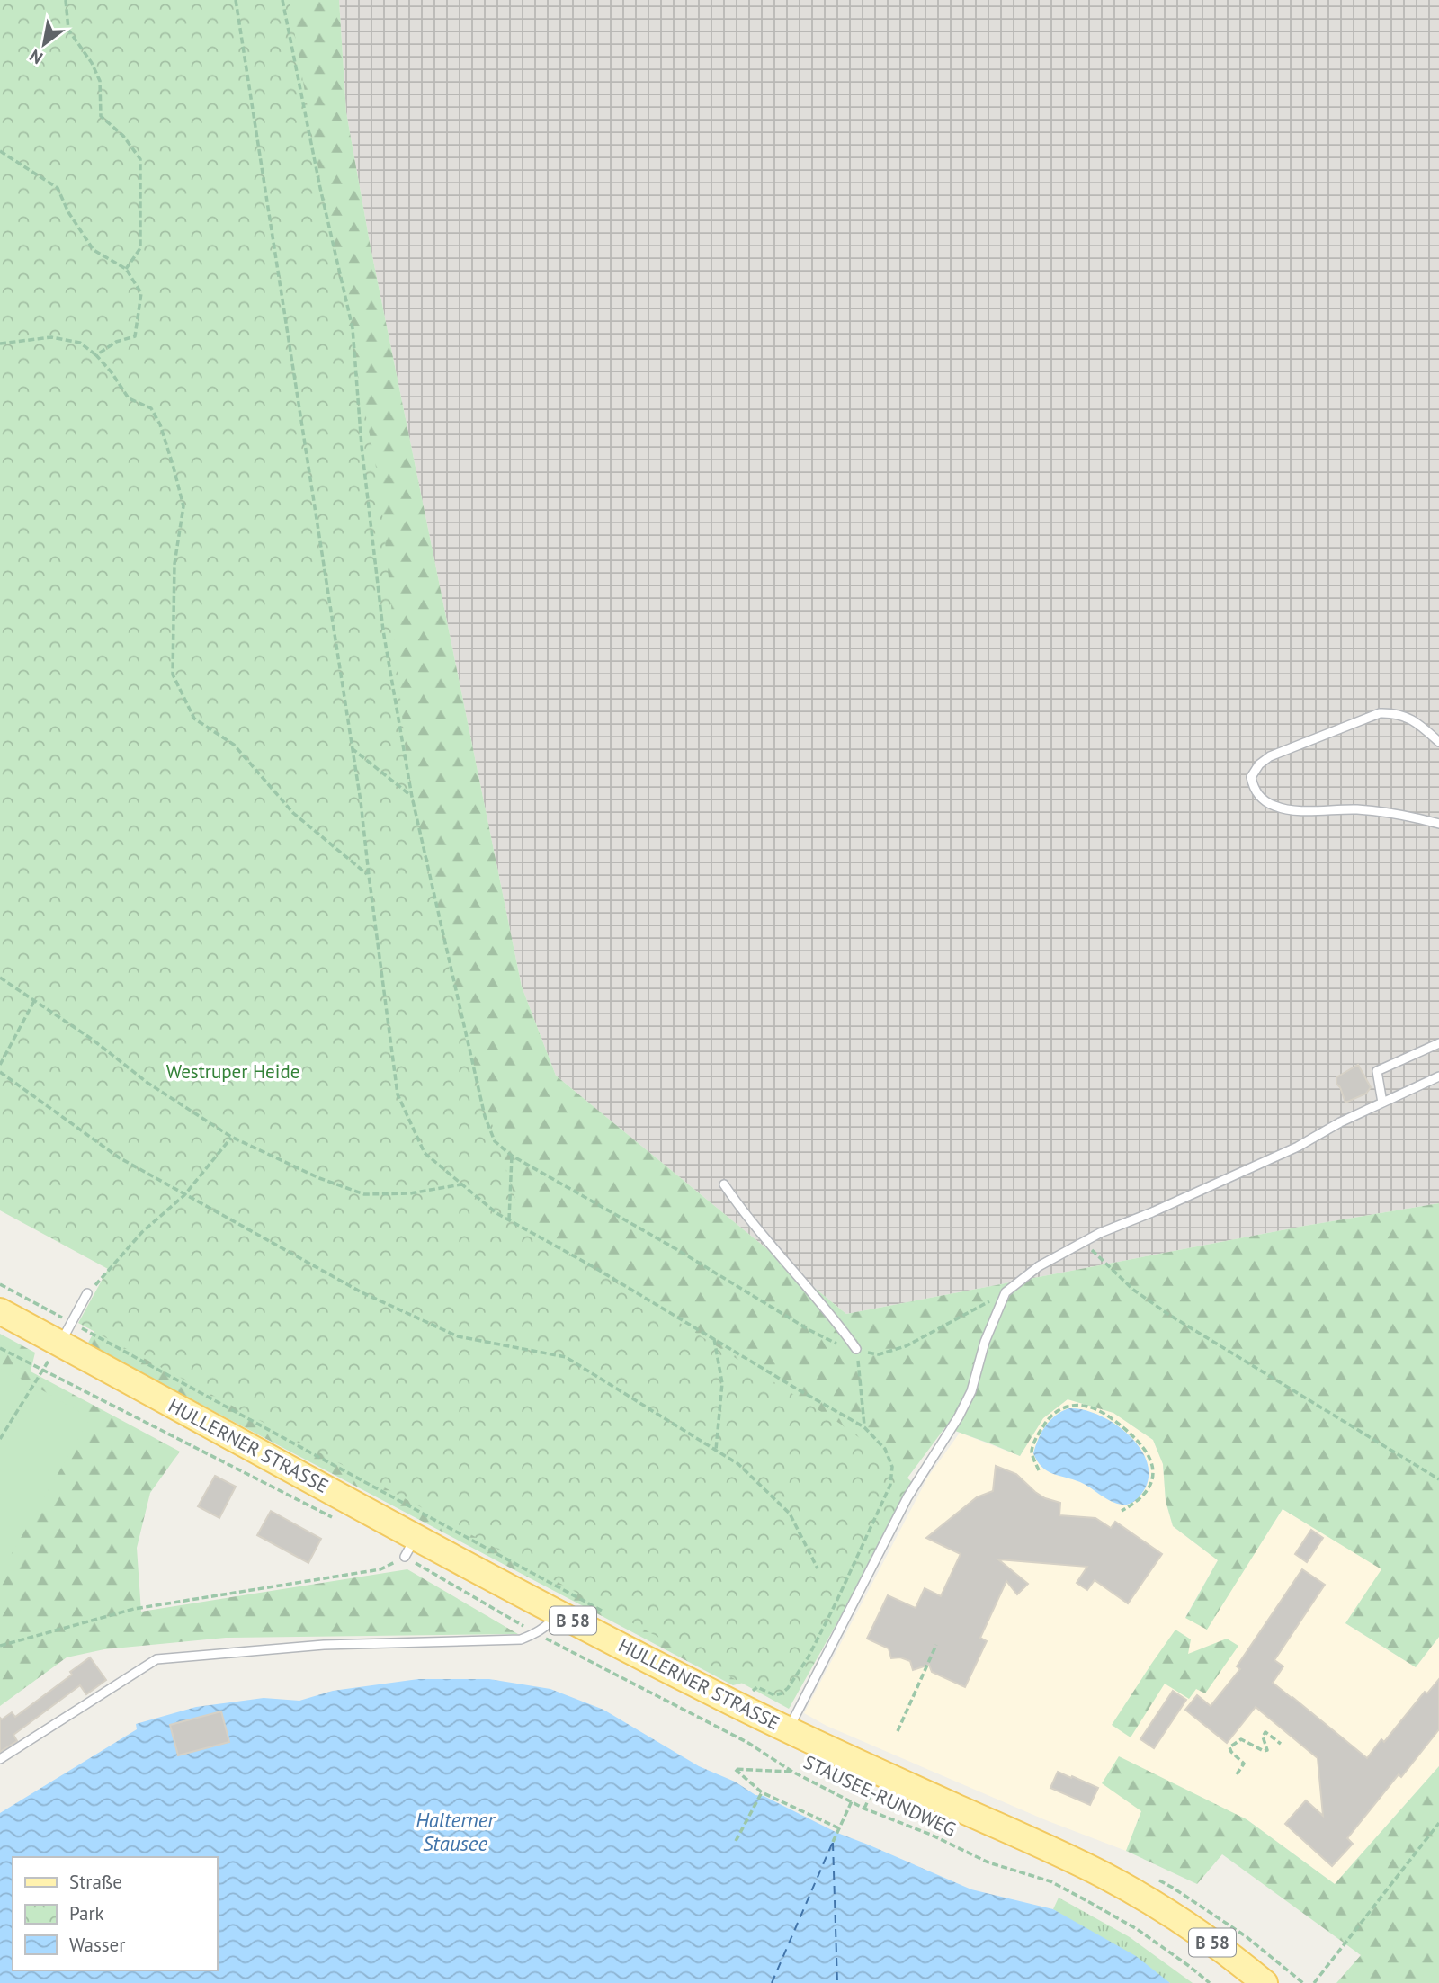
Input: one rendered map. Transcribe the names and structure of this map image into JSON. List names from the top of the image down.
{
  "streets": {
    "main road": ["HULLERNER STRASSE", "B 58"],
    "path": ["STAUSEE-RUNDWEG"]
  },
  "crossings": [
    ["HULLERNER STRASSE", "STAUSEE-RUNDWEG"]
  ],
  "water": ["Halterner Stausee"],
  "parks": ["Westruper Heide"],
  "legend": ["Straße", "Park", "Wasser"],
  "north": "bottom left"
}
